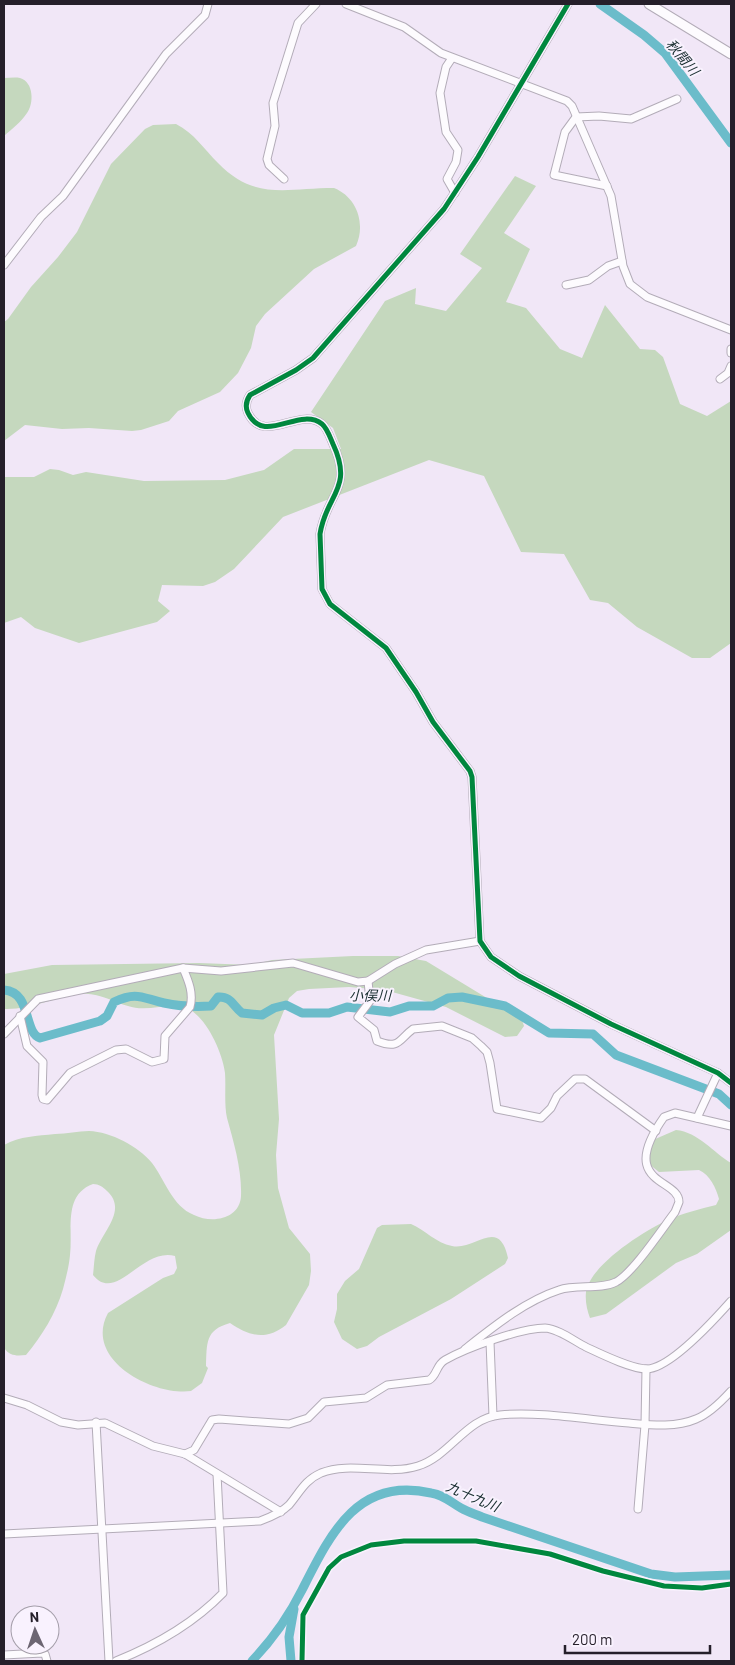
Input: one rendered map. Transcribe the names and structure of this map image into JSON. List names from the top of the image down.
{
  "water": ["秋間川", "小俣川", "九十九川"],
  "scale_bar": "200 m",
  "north": "top"
}
